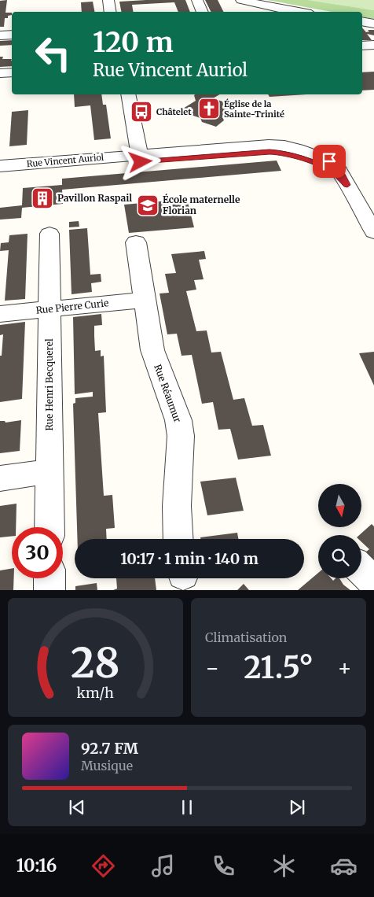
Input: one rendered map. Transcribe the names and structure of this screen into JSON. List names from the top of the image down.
{
  "streets": {
    "street": [
      "Rue Vincent Auriol",
      "Rue Pierre Curie",
      "Rue Henri Becquerel",
      "Rue Réaumur"
    ]
  },
  "crossings": [
    ["Rue Pierre Curie", "Rue Henri Becquerel"],
    ["Rue Pierre Curie", "Rue Réaumur"]
  ],
  "places": {
    "church": ["Église de la Sainte-Trinité"],
    "bus stop": ["Châtelet"],
    "building": ["Pavillon Raspail"],
    "school or university": ["École maternelle Florian"]
  },
  "north": "bottom",
  "page": {
    "turn": ["120 m", "Rue Vincent Auriol"],
    "limit": "30",
    "trip": "10:17 · 1 min · 140 m",
    "tile": "Climatisation",
    "heat": ["−", "21.5°", "+"],
    "song": ["92.7 FM", "Musique"],
    "tabs": "10:16",
    "gauge": ["28", "km/h"]
  }
}
